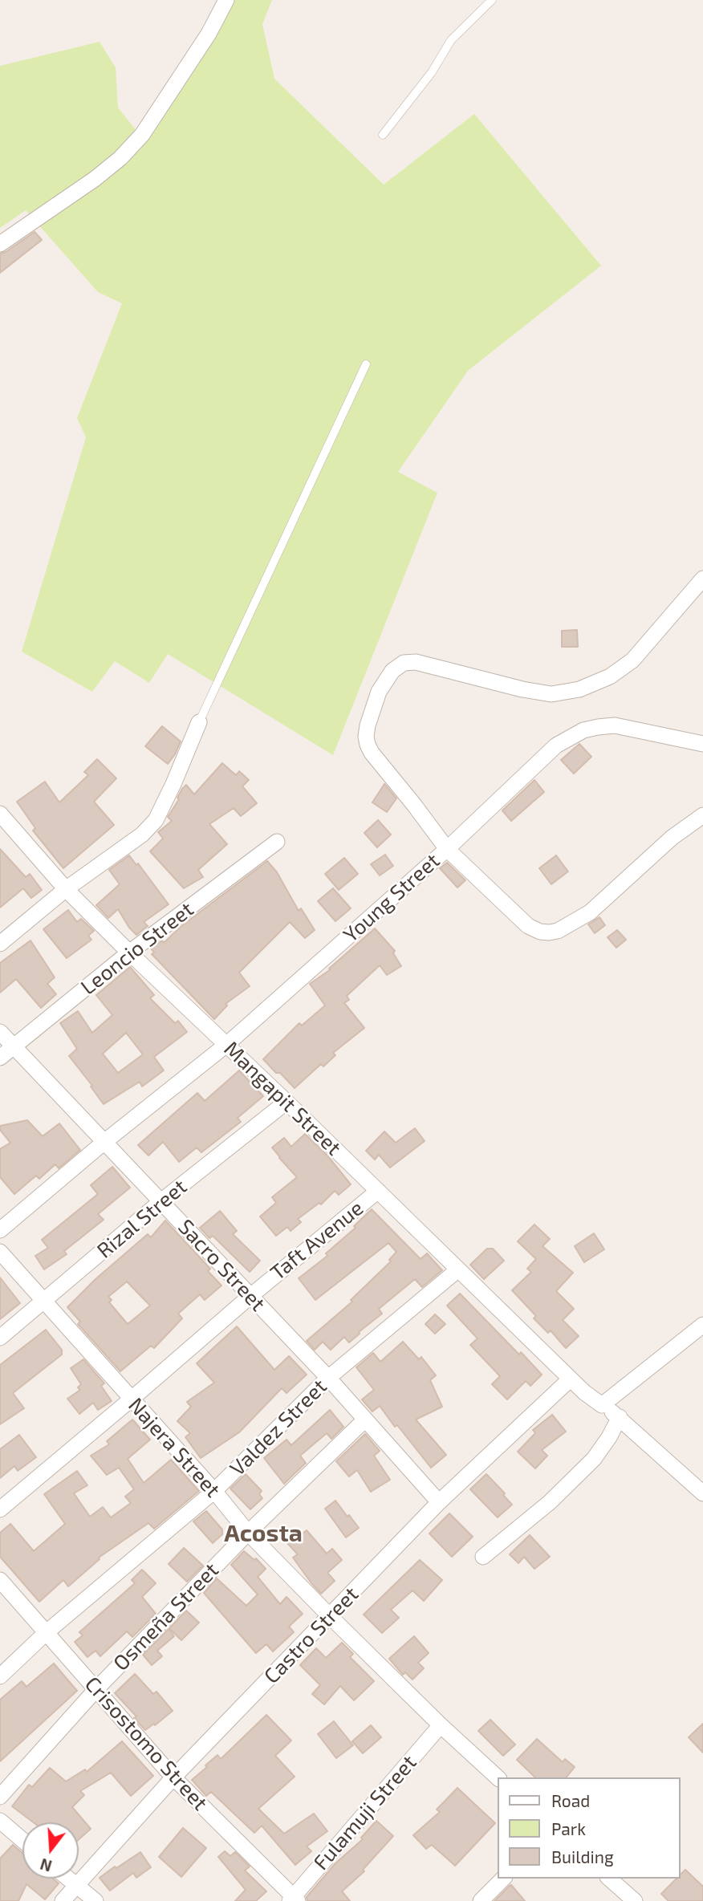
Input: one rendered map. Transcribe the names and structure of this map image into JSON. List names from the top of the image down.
{
  "streets": {
    "street": [
      "Young Street",
      "Leoncio Street",
      "Mangapit Street",
      "Rizal Street",
      "Taft Avenue",
      "Sacro Street",
      "Valdez Street",
      "Najera Street",
      "Osmeña Street",
      "Castro Street",
      "Crisostomo Street",
      "Fulamuji Street"
    ]
  },
  "crossings": [
    ["Young Street", "Mangapit Street"],
    ["Young Street", "Sacro Street"],
    ["Leoncio Street", "Mangapit Street"],
    ["Leoncio Street", "Sacro Street"],
    ["Mangapit Street", "Rizal Street"],
    ["Mangapit Street", "Taft Avenue"],
    ["Mangapit Street", "Valdez Street"],
    ["Mangapit Street", "Castro Street"],
    ["Rizal Street", "Sacro Street"],
    ["Rizal Street", "Najera Street"],
    ["Taft Avenue", "Sacro Street"],
    ["Taft Avenue", "Najera Street"],
    ["Sacro Street", "Valdez Street"],
    ["Sacro Street", "Osmeña Street"],
    ["Sacro Street", "Castro Street"],
    ["Valdez Street", "Najera Street"],
    ["Valdez Street", "Crisostomo Street"],
    ["Najera Street", "Osmeña Street"],
    ["Najera Street", "Castro Street"],
    ["Najera Street", "Fulamuji Street"],
    ["Osmeña Street", "Crisostomo Street"],
    ["Castro Street", "Crisostomo Street"],
    ["Crisostomo Street", "Fulamuji Street"]
  ],
  "districts": ["Acosta"],
  "legend": ["Road", "Park", "Building"],
  "north": "bottom"
}
